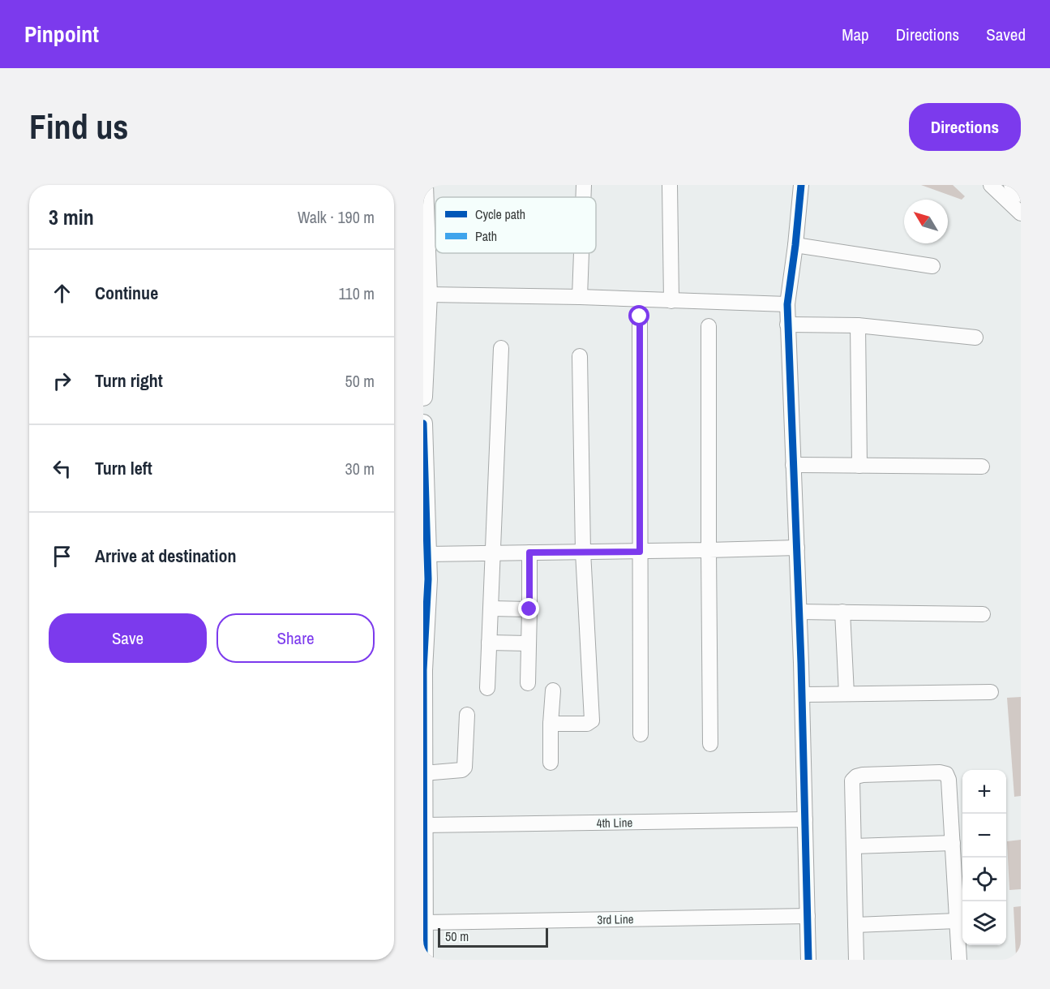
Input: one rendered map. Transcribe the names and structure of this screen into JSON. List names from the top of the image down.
{
  "streets": {
    "street": ["4th Line", "3rd Line"]
  },
  "legend": ["Cycle path", "Path"],
  "scale_bar": "50 m",
  "north": "top left",
  "page": {
    "header": "Pinpoint",
    "nav": ["Map", "Directions", "Saved"],
    "buttons": [
      "Directions",
      ["Save", "Share"]
    ],
    "title": "Find us",
    "heading": ["3 min", "Walk · 190 m"],
    "list": [
      ["Continue", "110 m"],
      ["Turn right", "50 m"],
      ["Turn left", "30 m"],
      "Arrive at destination"
    ],
    "map_buttons": ["+", "−"],
    "scale": "50 m"
  }
}
